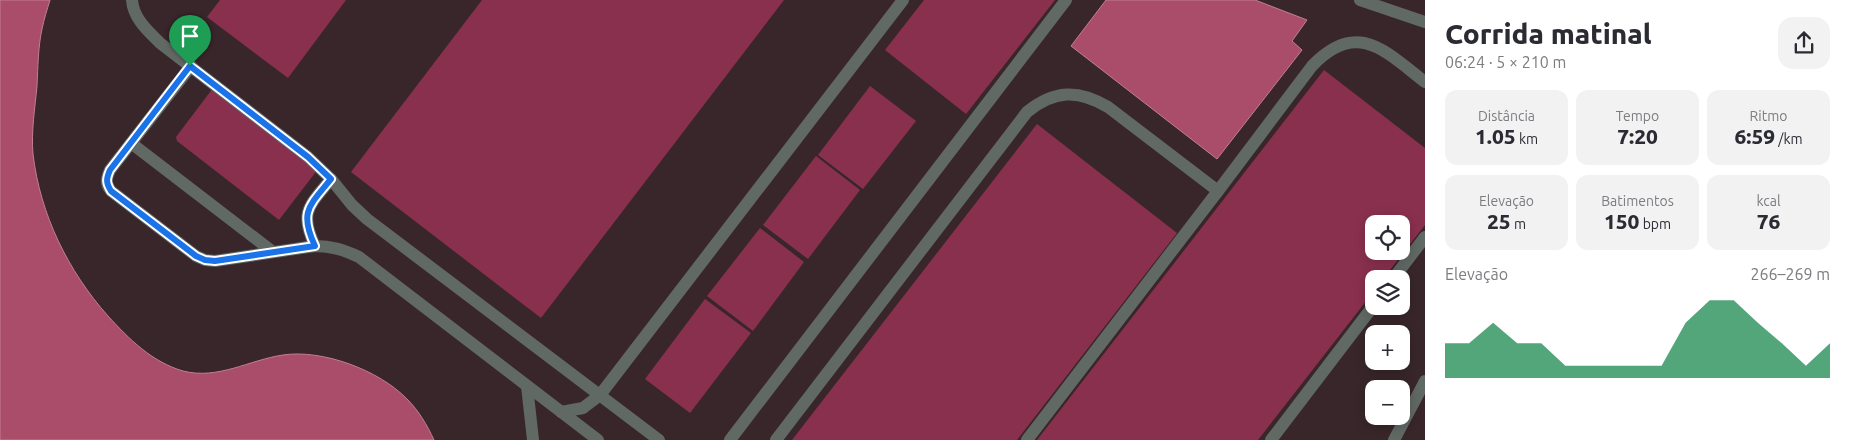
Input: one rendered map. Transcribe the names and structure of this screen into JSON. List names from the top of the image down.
{
  "page": {
    "heading": ["Corrida matinal", "06:24 · 5 × 210 m"],
    "stats": [
      ["Distância", "1.05 km"],
      ["Tempo", "7:20"],
      ["Ritmo", "6:59 /km"],
      ["Elevação", "25 m"],
      ["Batimentos", "150 bpm"],
      ["kcal", "76"]
    ],
    "map_buttons": ["+", "−"],
    "chart": ["Elevação", "266–269 m"]
  }
}
